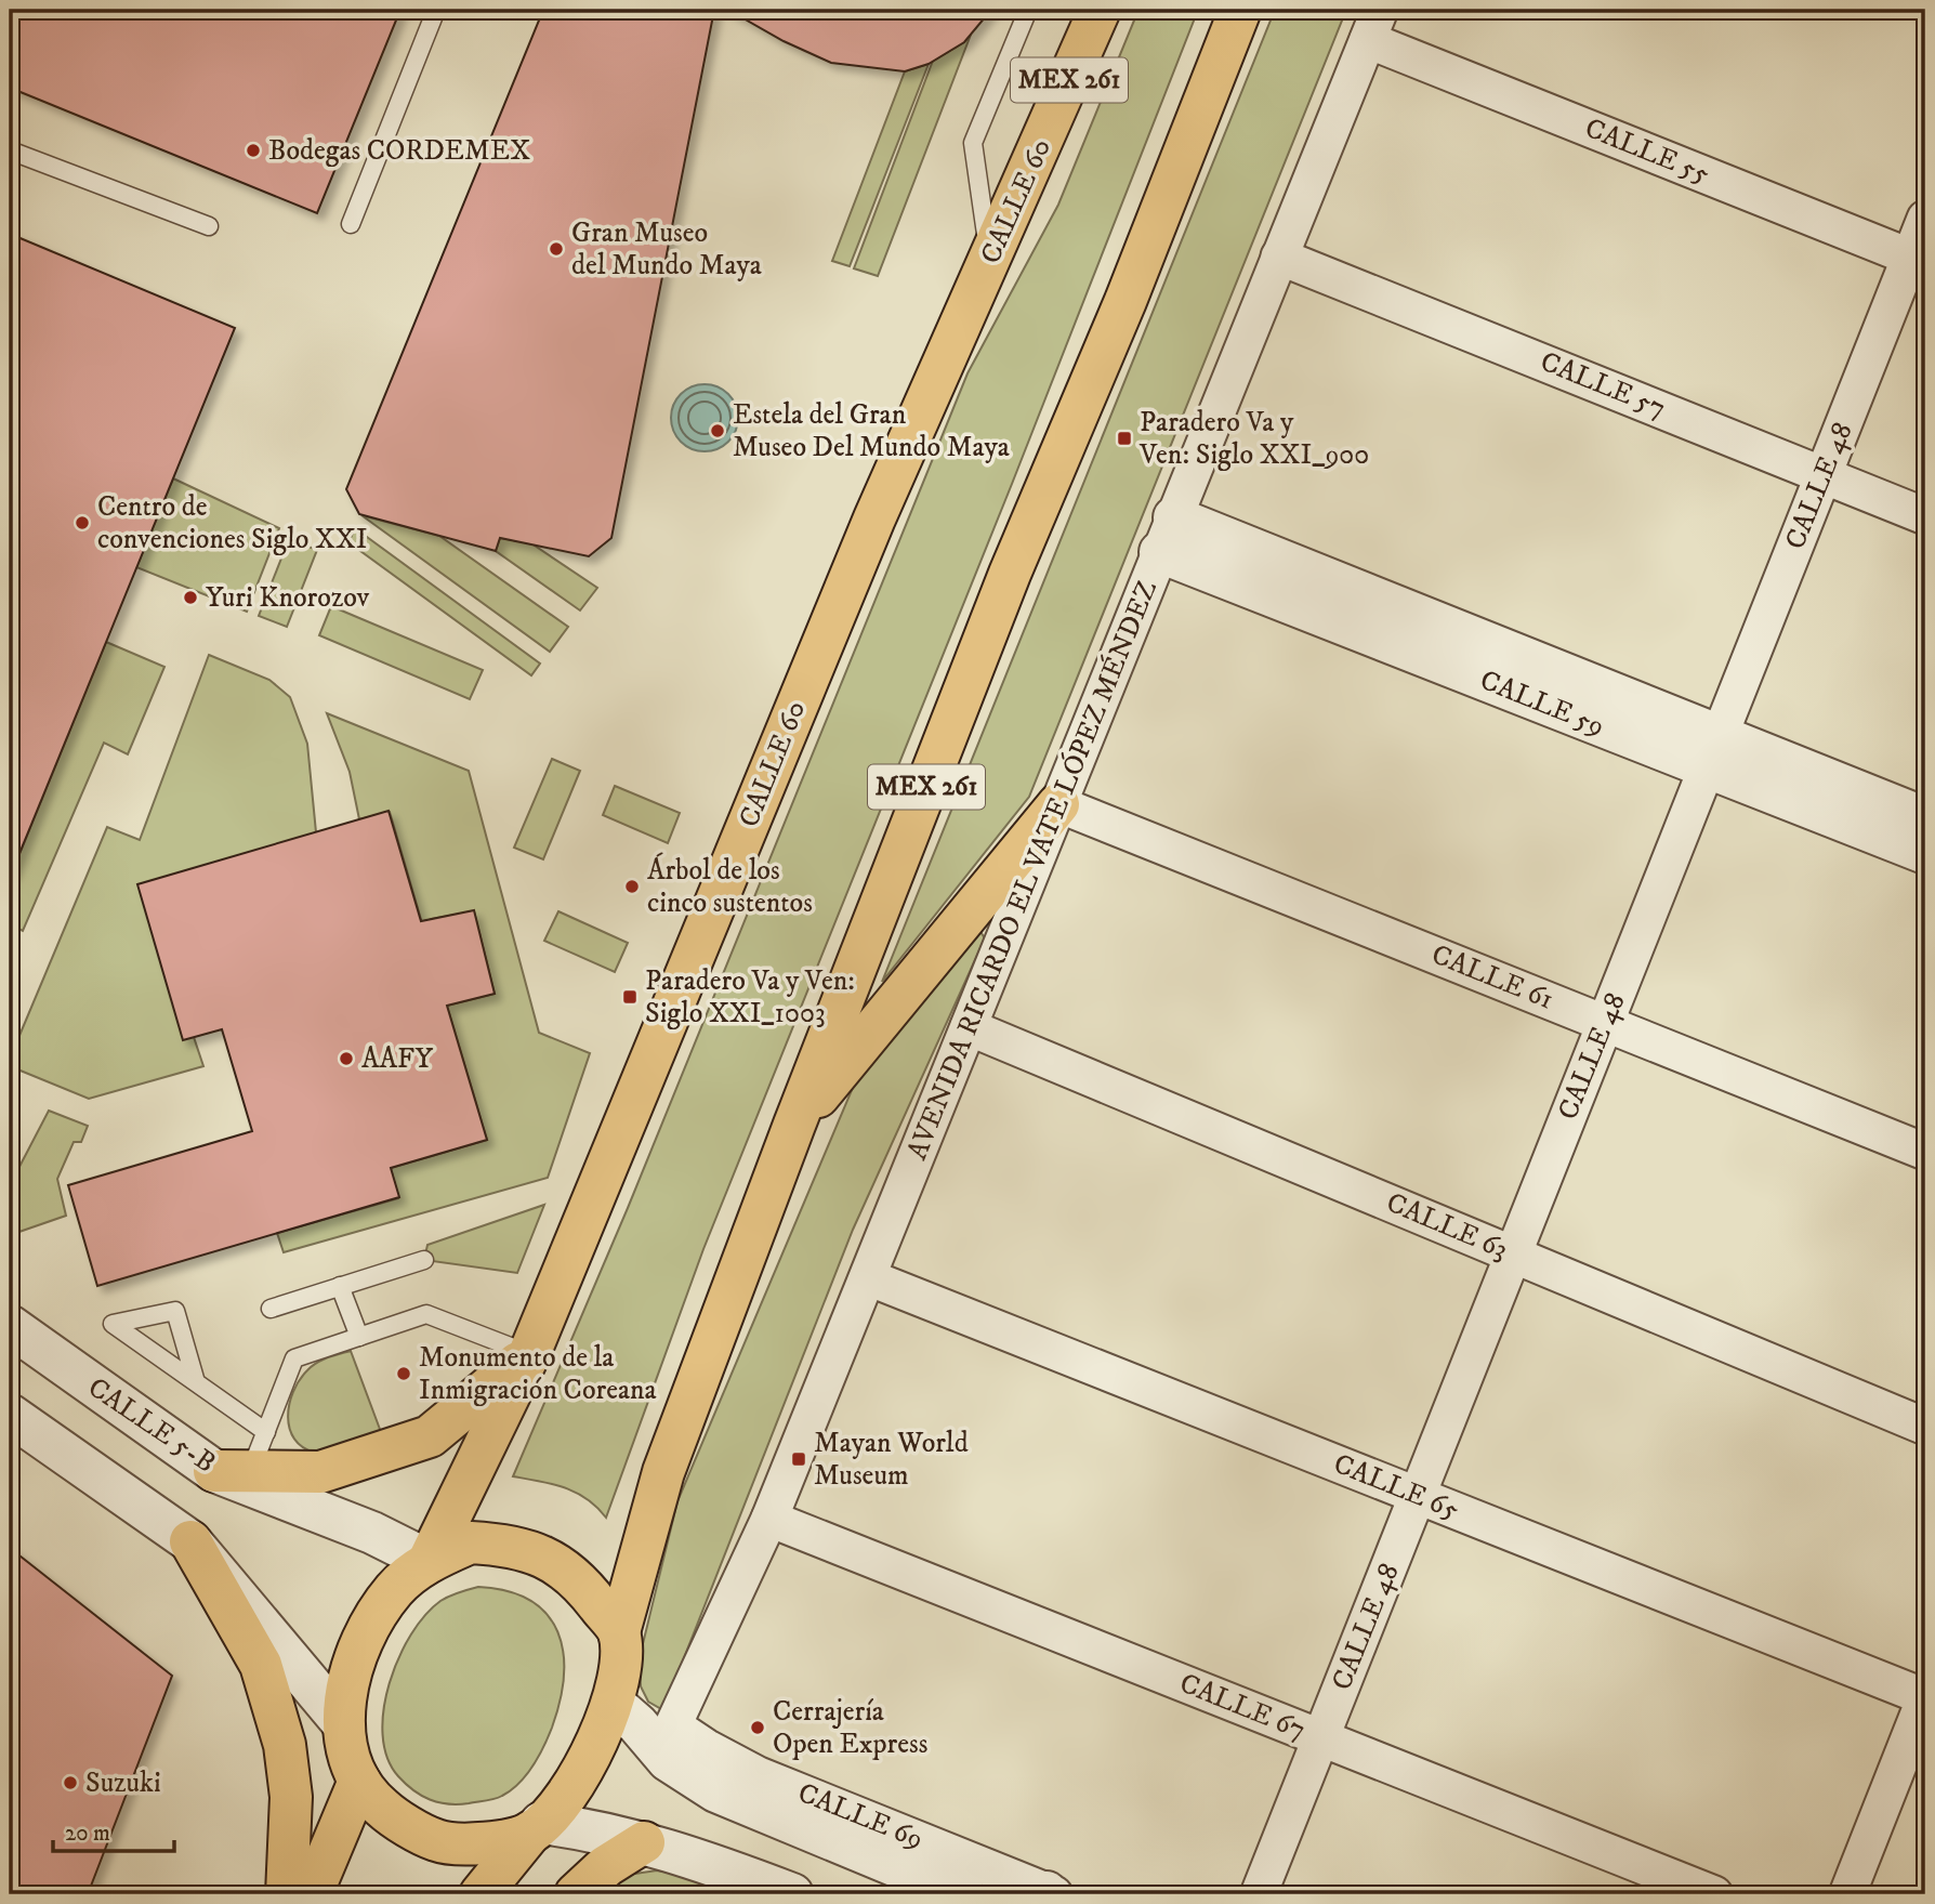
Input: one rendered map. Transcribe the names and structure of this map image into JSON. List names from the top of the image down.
{
  "streets": {
    "main road": ["MEX 261", "CALLE 60"],
    "street": [
      "CALLE 55",
      "CALLE 57",
      "CALLE 48",
      "CALLE 59",
      "AVENIDA RICARDO EL VATE LÓPEZ MÉNDEZ",
      "CALLE 61",
      "CALLE 63",
      "CALLE 5-B",
      "CALLE 65",
      "CALLE 67",
      "CALLE 69"
    ]
  },
  "crossings": [
    ["CALLE 55", "CALLE 48"],
    ["CALLE 55", "AVENIDA RICARDO EL VATE LÓPEZ MÉNDEZ"],
    ["CALLE 60", "CALLE 5-B"],
    ["CALLE 57", "CALLE 48"],
    ["CALLE 57", "AVENIDA RICARDO EL VATE LÓPEZ MÉNDEZ"],
    ["CALLE 48", "CALLE 59"],
    ["CALLE 48", "CALLE 61"],
    ["CALLE 48", "CALLE 63"],
    ["CALLE 48", "CALLE 65"],
    ["CALLE 48", "CALLE 67"],
    ["CALLE 59", "AVENIDA RICARDO EL VATE LÓPEZ MÉNDEZ"],
    ["AVENIDA RICARDO EL VATE LÓPEZ MÉNDEZ", "CALLE 61"],
    ["AVENIDA RICARDO EL VATE LÓPEZ MÉNDEZ", "CALLE 63"],
    ["AVENIDA RICARDO EL VATE LÓPEZ MÉNDEZ", "CALLE 65"],
    ["AVENIDA RICARDO EL VATE LÓPEZ MÉNDEZ", "CALLE 67"],
    ["AVENIDA RICARDO EL VATE LÓPEZ MÉNDEZ", "CALLE 69"]
  ],
  "places": {
    "other": [
      "Bodegas CORDEMEX",
      "Gran Museo del Mundo Maya",
      "Estela del Gran Museo Del Mundo Maya",
      "Centro de convenciones Siglo XXI",
      "Yuri Knorozov",
      "Árbol de los cinco sustentos",
      "AAFY",
      "Monumento de la Inmigración Coreana",
      "Cerrajería Open Express",
      "Suzuki"
    ],
    "transit": ["Paradero Va y Ven: Siglo XXI_900", "Paradero Va y Ven: Siglo XXI_1003", "Mayan World Museum"]
  },
  "scale_bar": "20 m"
}
